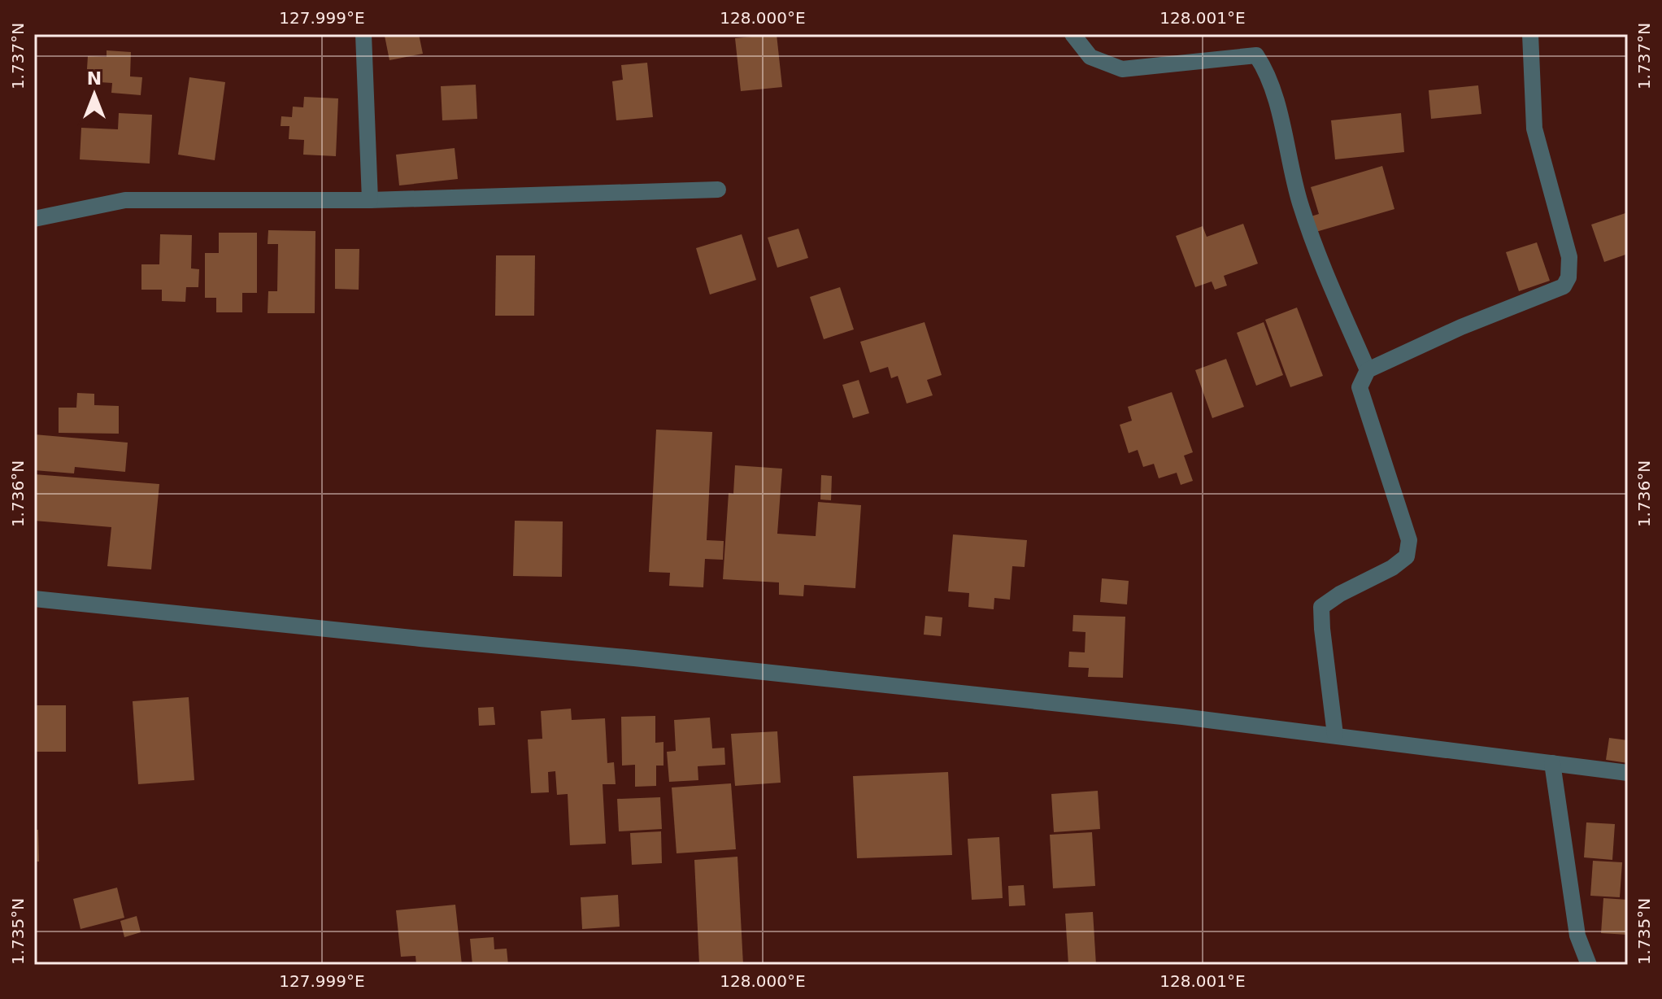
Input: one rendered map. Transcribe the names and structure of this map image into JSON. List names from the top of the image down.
{
  "north": "top",
  "coordinates": [
    "127.999°E",
    "128.000°E",
    "128.001°E",
    "1.737°N",
    "1.736°N",
    "1.735°N"
  ]
}
